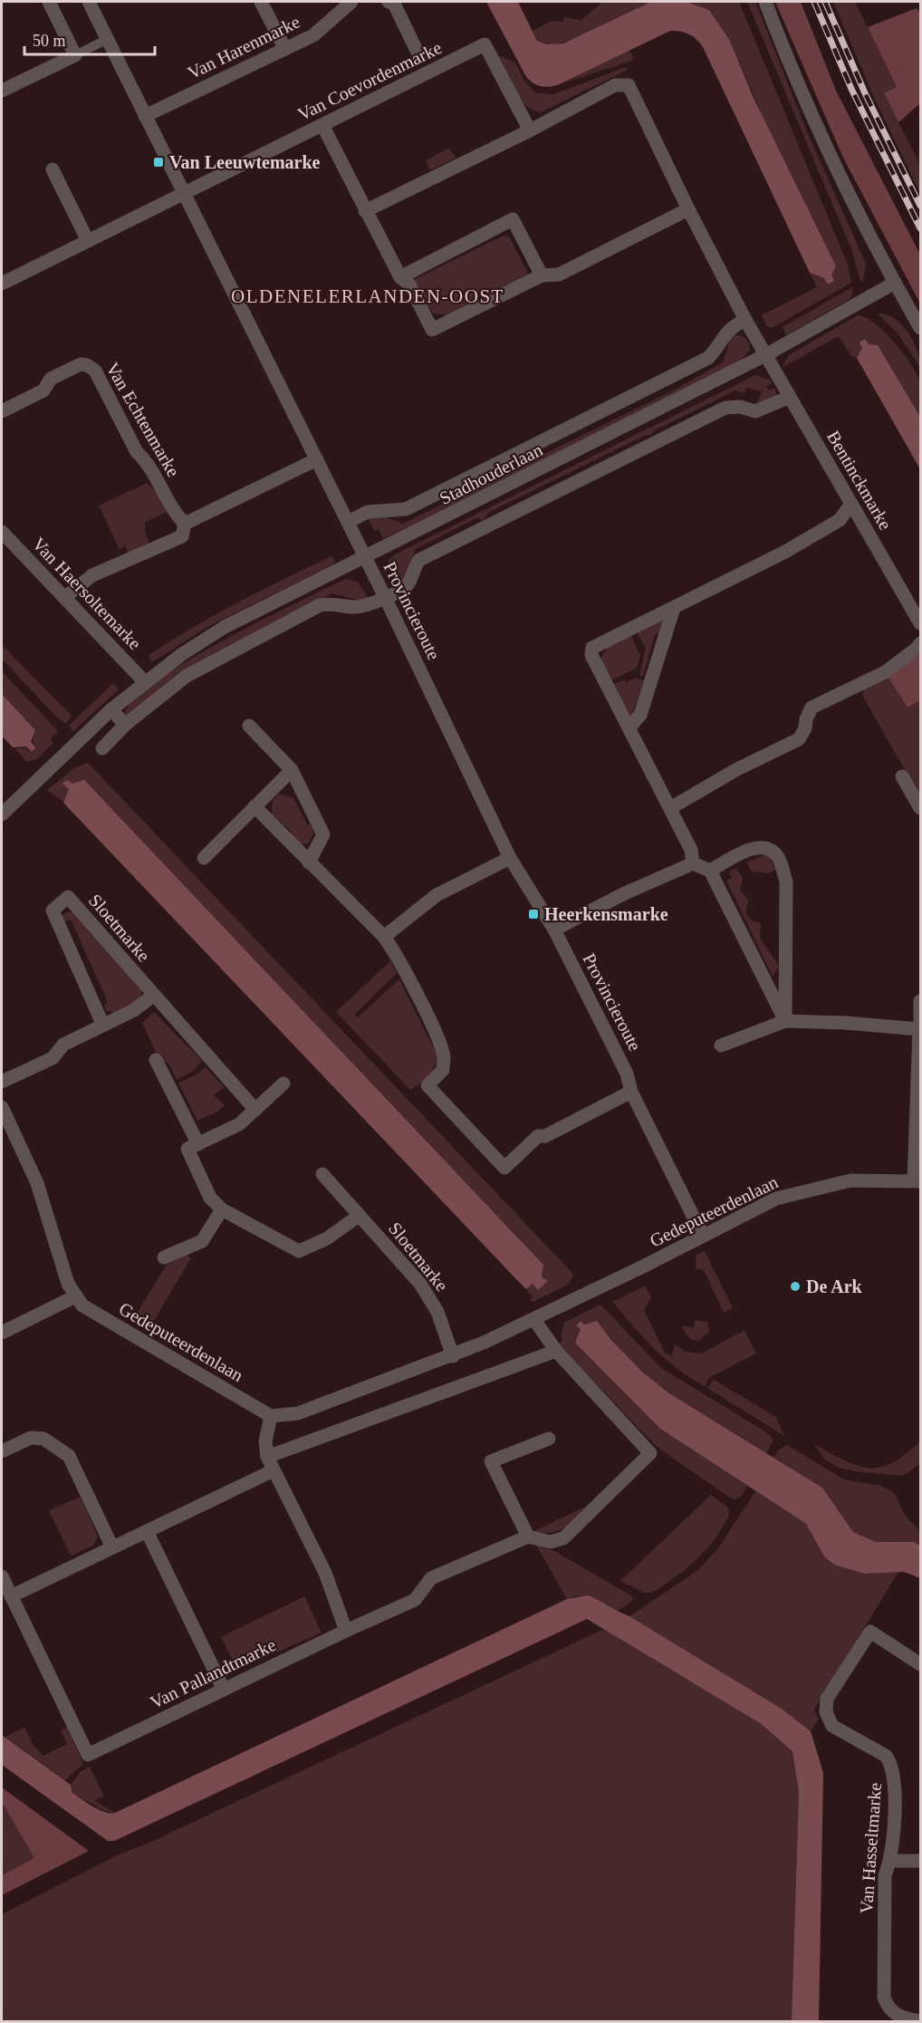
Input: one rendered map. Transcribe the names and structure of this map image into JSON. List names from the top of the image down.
{
  "streets": {
    "street": [
      "Van Harenmarke",
      "Van Coevordenmarke",
      "Van Echtenmarke",
      "Stadhouderlaan",
      "Bentinckmarke",
      "Van Haersoltemarke",
      "Provincieroute",
      "Sloetmarke",
      "Gedeputeerdenlaan",
      "Van Pallandtmarke",
      "Van Hasseltmarke"
    ]
  },
  "crossings": [
    ["Van Harenmarke", "Provincieroute"],
    ["Van Coevordenmarke", "Provincieroute"],
    ["Stadhouderlaan", "Bentinckmarke"],
    ["Stadhouderlaan", "Van Haersoltemarke"],
    ["Stadhouderlaan", "Provincieroute"],
    ["Provincieroute", "Gedeputeerdenlaan"],
    ["Sloetmarke", "Gedeputeerdenlaan"]
  ],
  "districts": ["OLDENELERLANDEN-OOST"],
  "places": {
    "transit": ["Van Leeuwtemarke", "Heerkensmarke"],
    "other": ["De Ark"]
  },
  "scale_bar": "50 m"
}
